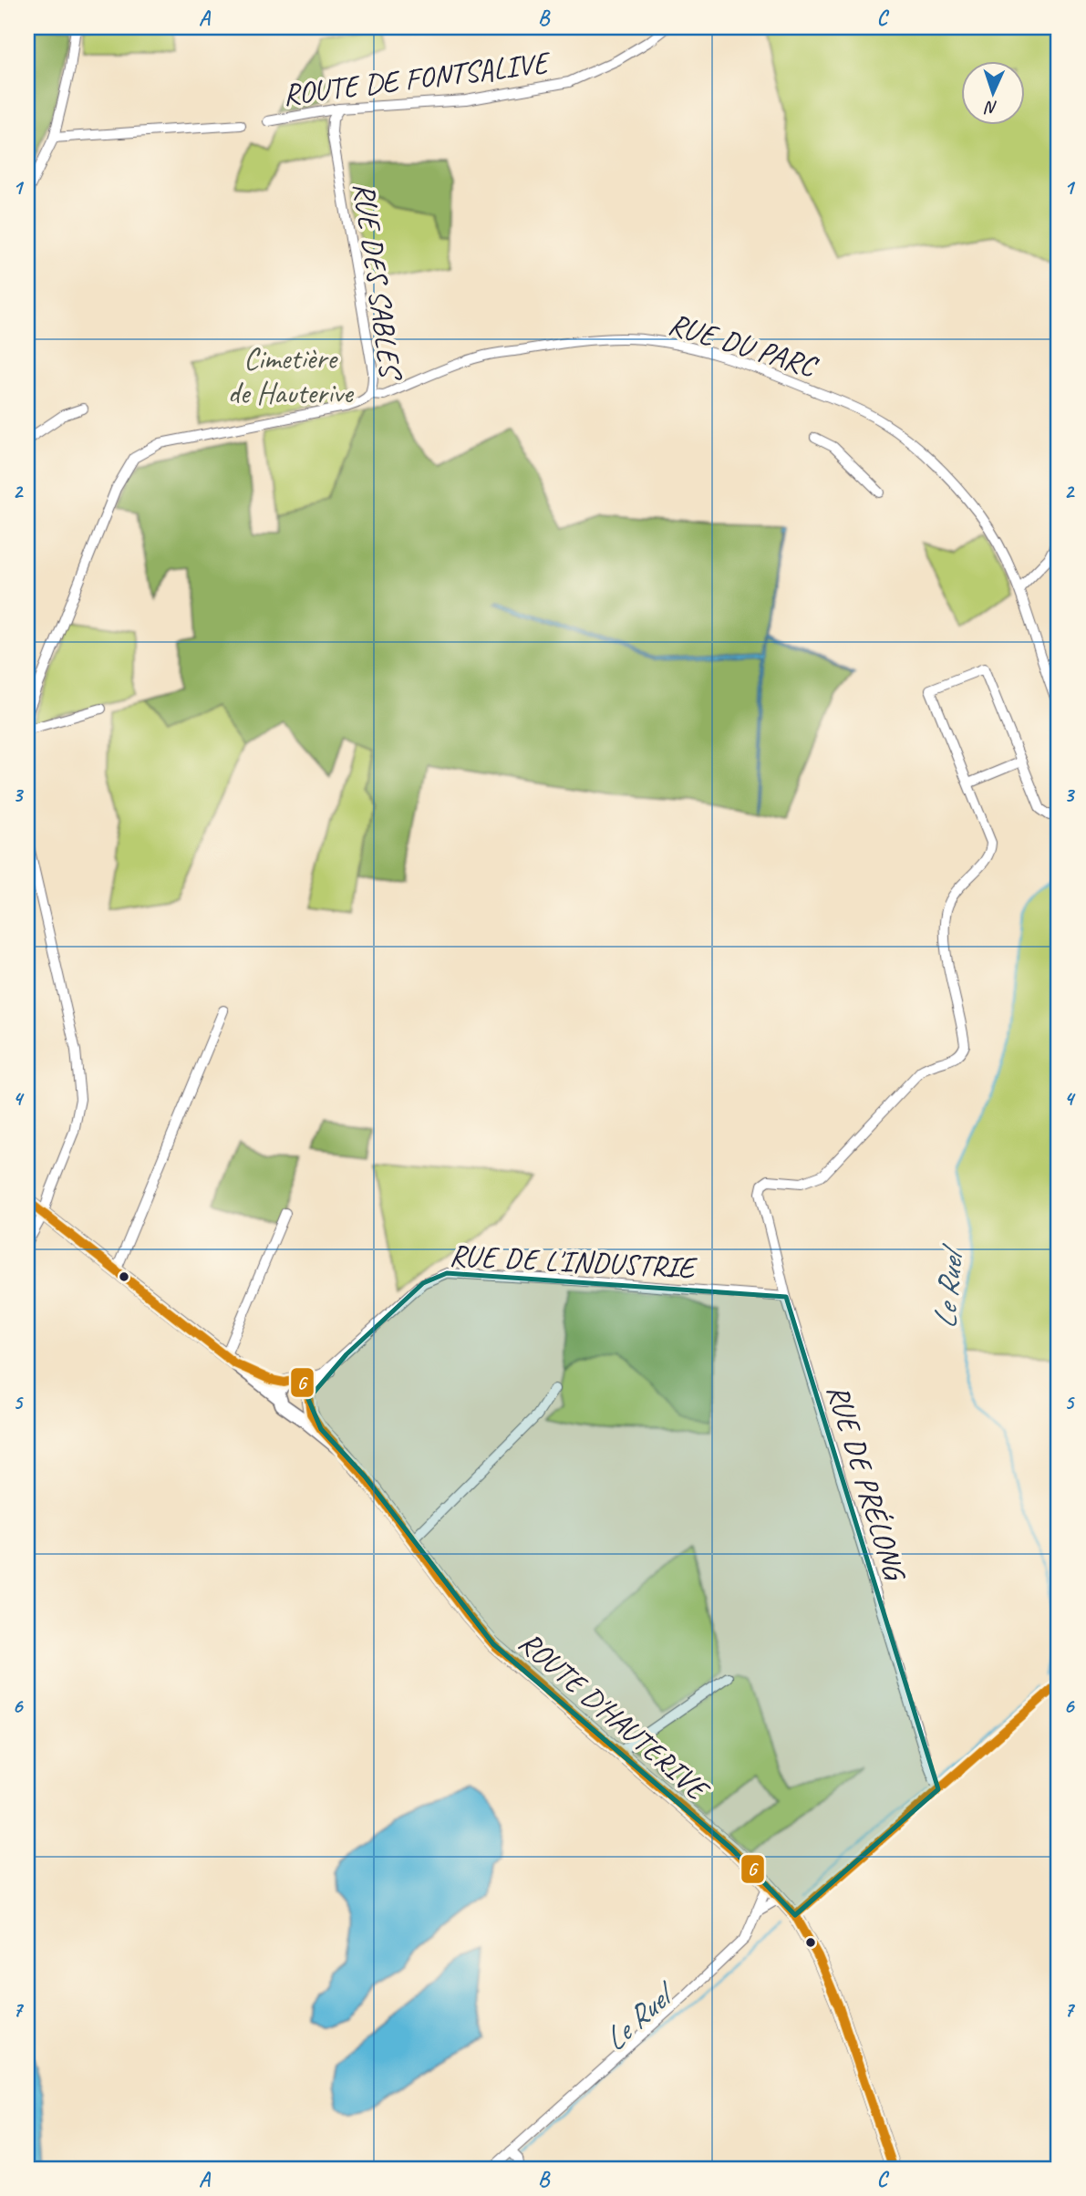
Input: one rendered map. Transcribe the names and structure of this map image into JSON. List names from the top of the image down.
{
  "streets": {
    "main road": ["ROUTE D'HAUTERIVE"],
    "street": [
      "ROUTE DE FONTSALIVE",
      "RUE DES SABLES",
      "RUE DU PARC",
      "RUE DE L'INDUSTRIE",
      "RUE DE PRÉLONG"
    ]
  },
  "crossings": [
    ["ROUTE DE FONTSALIVE", "RUE DES SABLES"],
    ["RUE DES SABLES", "RUE DU PARC"],
    ["RUE DE L'INDUSTRIE", "RUE DE PRÉLONG"],
    ["RUE DE L'INDUSTRIE", "ROUTE D'HAUTERIVE"]
  ],
  "water": ["Le Ruel"],
  "parks": ["Cimetière de Hauterive"],
  "lines": ["transit line G"],
  "north": "bottom",
  "grid": {
    "columns": ["A", "B", "C"],
    "rows": [
      "1",
      "2",
      "3",
      "4",
      "5",
      "6",
      "7"
    ]
  }
}
